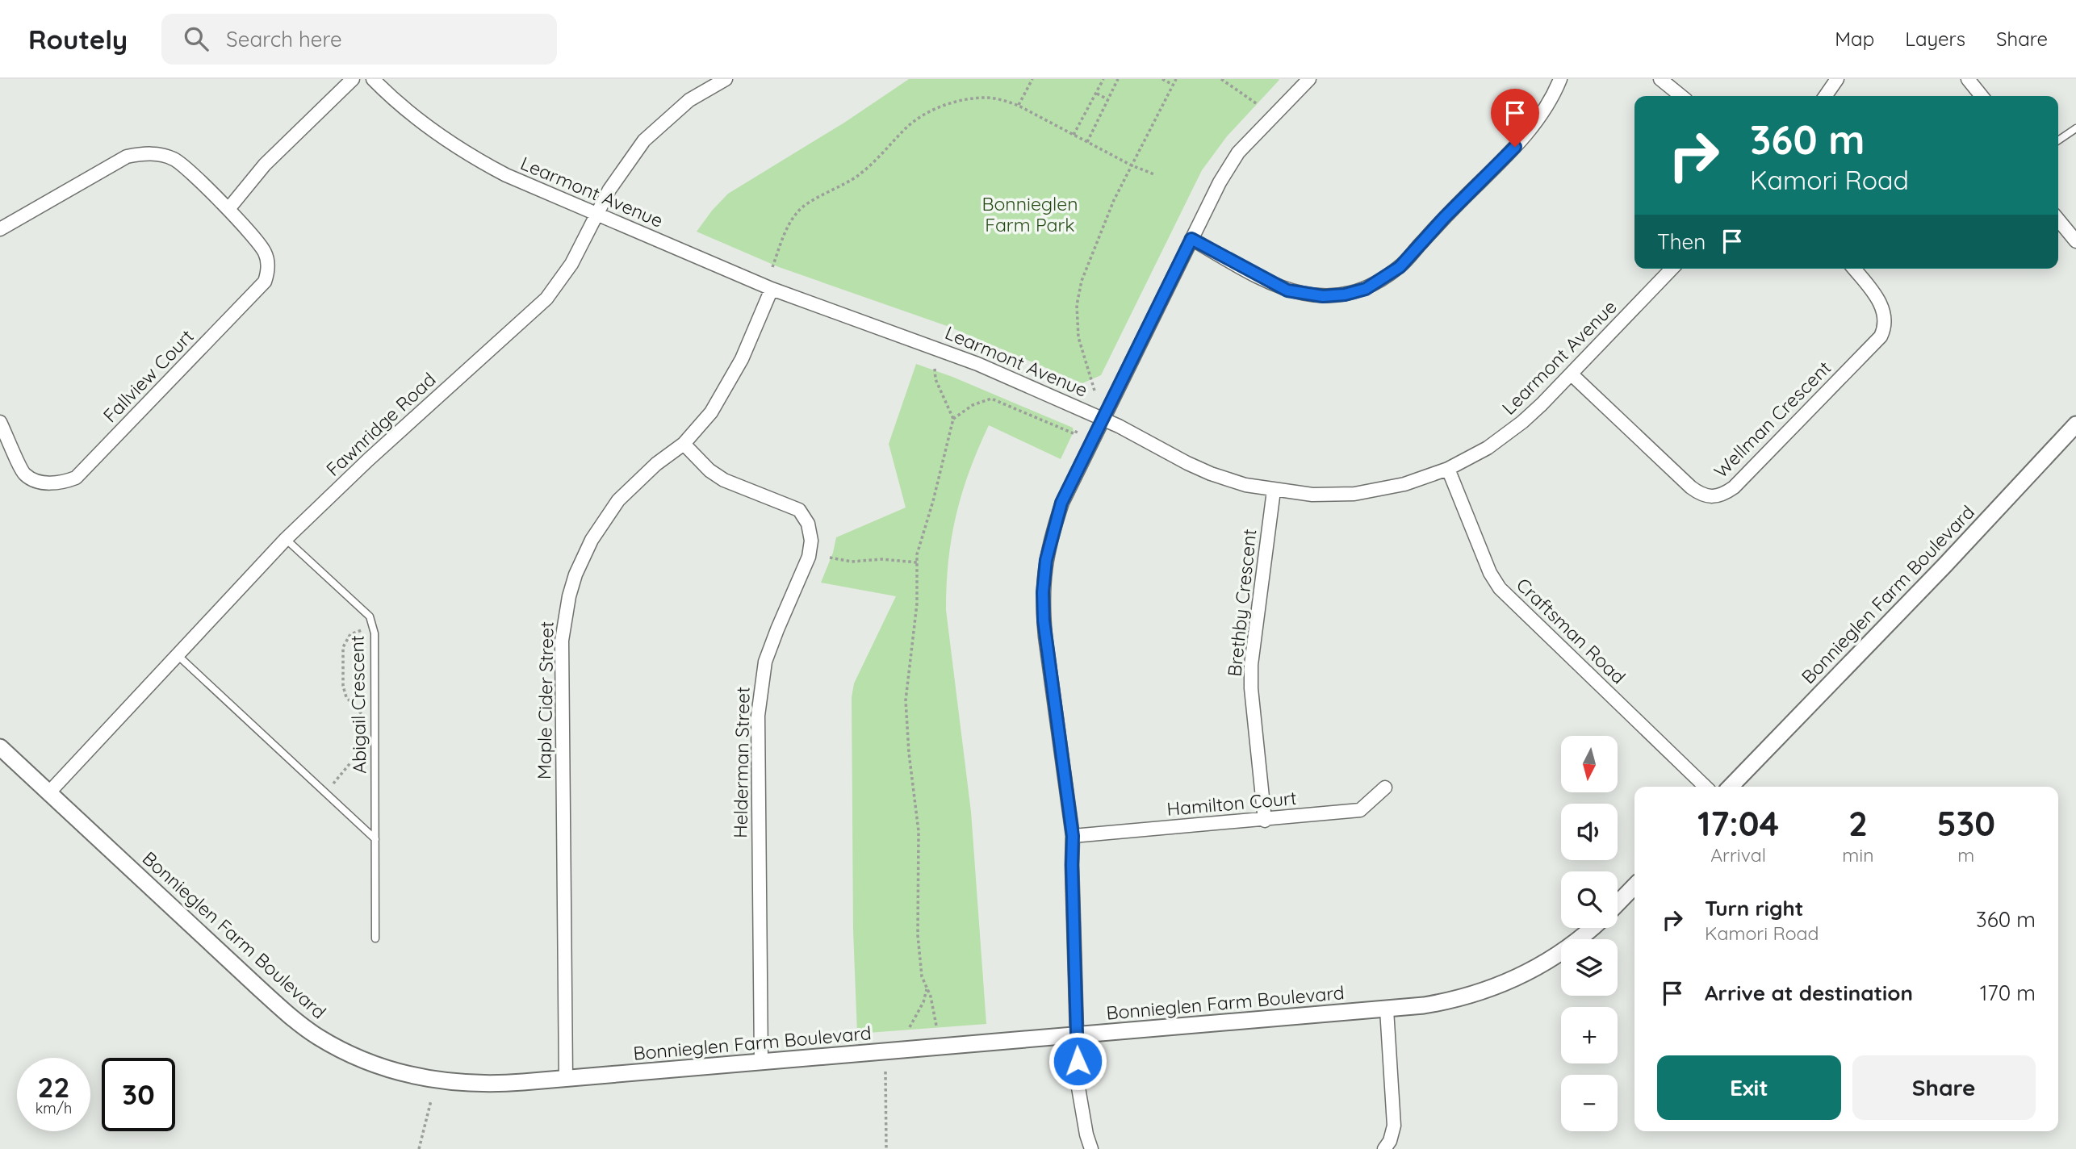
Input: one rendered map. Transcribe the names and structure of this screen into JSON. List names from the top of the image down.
{
  "streets": {
    "street": [
      "Learmont Avenue",
      "Fallview Court",
      "Wellman Crescent",
      "Fawnridge Road",
      "Bonnieglen Farm Boulevard",
      "Brethby Crescent",
      "Craftsman Road",
      "Maple Cider Street",
      "Helderman Street",
      "Hamilton Court"
    ],
    "lane": ["Abigail Crescent"]
  },
  "crossings": [
    ["Learmont Avenue", "Wellman Crescent"],
    ["Learmont Avenue", "Fawnridge Road"],
    ["Learmont Avenue", "Brethby Crescent"],
    ["Learmont Avenue", "Craftsman Road"],
    ["Learmont Avenue", "Maple Cider Street"],
    ["Fawnridge Road", "Bonnieglen Farm Boulevard"],
    ["Fawnridge Road", "Abigail Crescent"],
    ["Bonnieglen Farm Boulevard", "Maple Cider Street"],
    ["Bonnieglen Farm Boulevard", "Helderman Street"],
    ["Brethby Crescent", "Hamilton Court"],
    ["Maple Cider Street", "Helderman Street"]
  ],
  "parks": ["Bonnieglen Farm Park"],
  "north": "bottom",
  "page": {
    "header": "Routely",
    "search": "Search here",
    "nav": ["Map", "Layers", "Share"],
    "turn": ["360 m", "Kamori Road"],
    "then": "Then",
    "map_buttons": ["+", "−"],
    "eta": [
      "17:04",
      "Arrival",
      "2",
      "min",
      "530",
      "m"
    ],
    "list": [
      {
        "name": "Turn right",
        "note": "Kamori Road",
        "value": "360 m"
      },
      {
        "name": "Arrive at destination",
        "value": "170 m"
      }
    ],
    "buttons": ["Exit", "Share"],
    "speed": "22 km/h",
    "limit": "30"
  }
}
